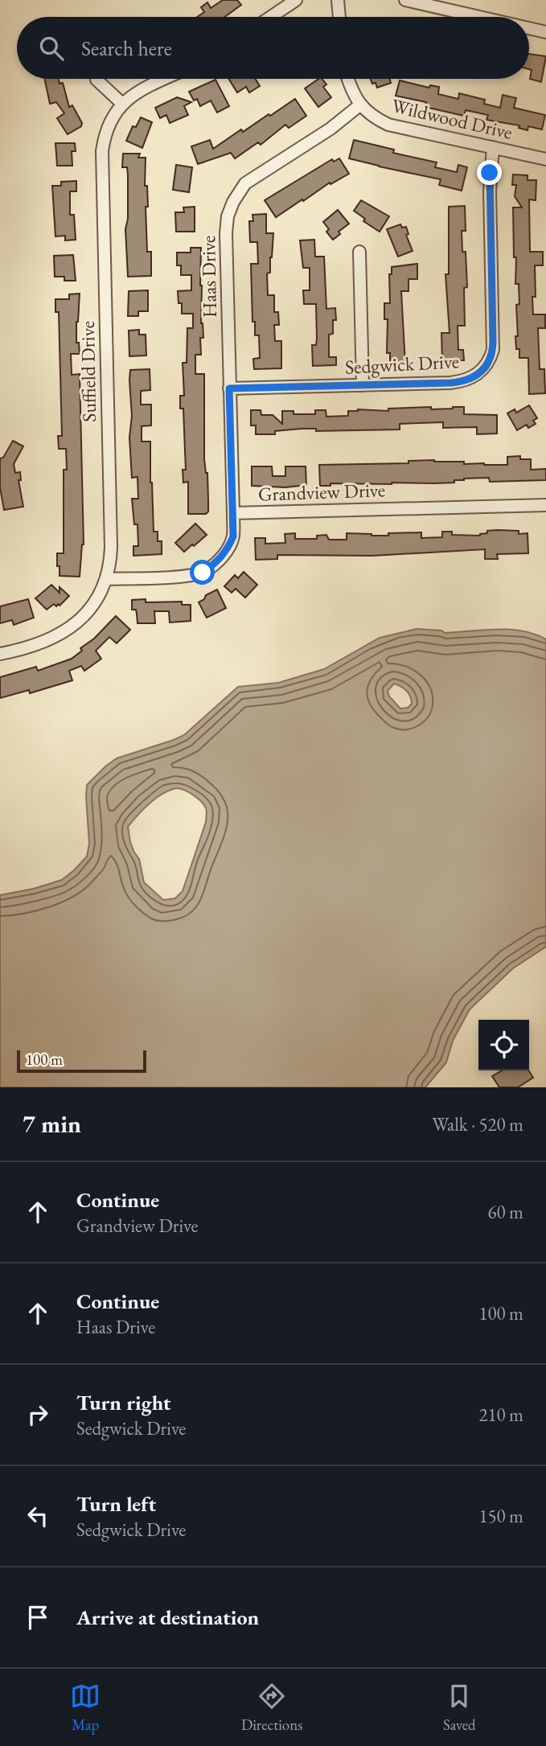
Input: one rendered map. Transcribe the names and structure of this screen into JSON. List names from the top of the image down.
{
  "streets": {
    "street": [
      "Wildwood Drive",
      "Haas Drive",
      "Sedgwick Drive",
      "Suffield Drive",
      "Grandview Drive"
    ]
  },
  "crossings": [
    ["Wildwood Drive", "Haas Drive"],
    ["Wildwood Drive", "Sedgwick Drive"],
    ["Haas Drive", "Sedgwick Drive"],
    ["Haas Drive", "Grandview Drive"],
    ["Suffield Drive", "Grandview Drive"]
  ],
  "scale_bar": "100 m",
  "page": {
    "search": "Search here",
    "scale": "100 m",
    "heading": ["7 min", "Walk · 520 m"],
    "list": [
      ["Continue", "Grandview Drive", "60 m"],
      ["Continue", "Haas Drive", "100 m"],
      ["Turn right", "Sedgwick Drive", "210 m"],
      ["Turn left", "Sedgwick Drive", "150 m"],
      "Arrive at destination"
    ],
    "nav": ["Map", "Directions", "Saved"]
  }
}
